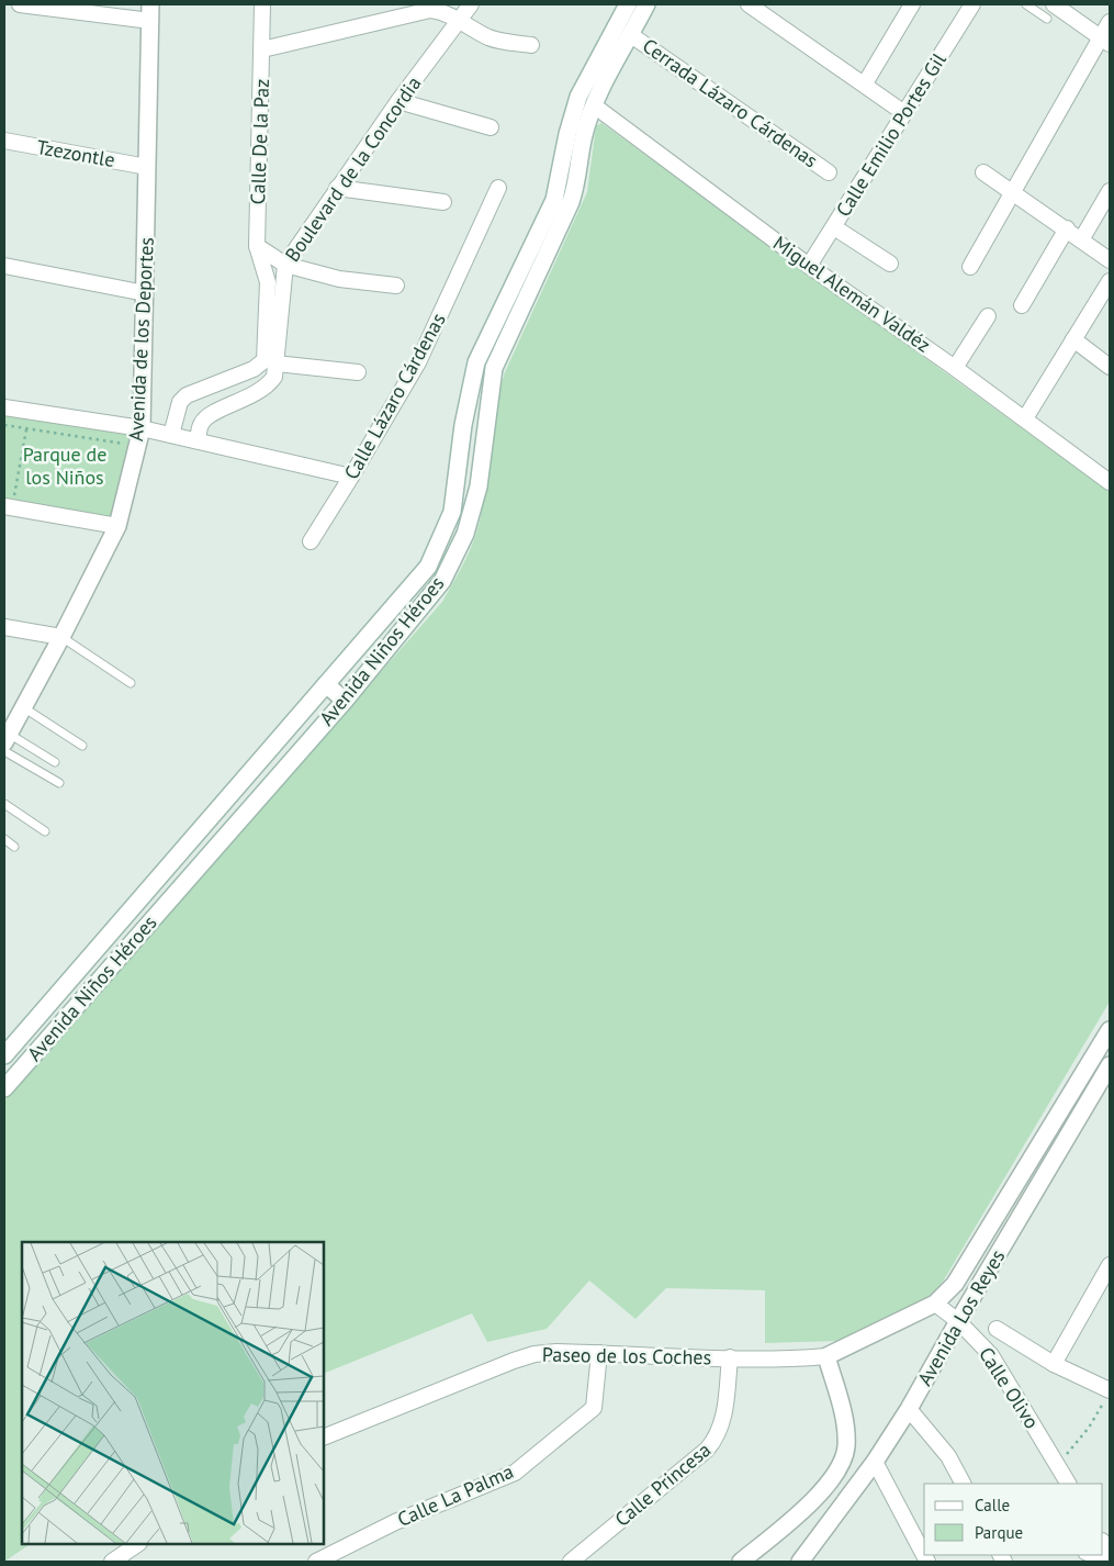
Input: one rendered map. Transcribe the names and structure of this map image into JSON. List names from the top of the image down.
{
  "streets": {
    "main road": [
      "Avenida de los Deportes",
      "Avenida Niños Héroes",
      "Avenida Los Reyes",
      "Paseo de los Coches"
    ],
    "street": [
      "Cerrada Lázaro Cárdenas",
      "Calle Emilio Portes Gil",
      "Calle De la Paz",
      "Tzezontle",
      "Boulevard de la Concordia",
      "Miguel Alemán Valdéz",
      "Calle Lázaro Cárdenas",
      "Calle Olivo",
      "Calle Princesa",
      "Calle La Palma"
    ]
  },
  "crossings": [
    ["Cerrada Lázaro Cárdenas", "Avenida Niños Héroes"],
    ["Calle Emilio Portes Gil", "Miguel Alemán Valdéz"],
    ["Calle De la Paz", "Boulevard de la Concordia"],
    ["Tzezontle", "Avenida de los Deportes"],
    ["Miguel Alemán Valdéz", "Avenida Niños Héroes"],
    ["Avenida Los Reyes", "Paseo de los Coches"],
    ["Avenida Los Reyes", "Calle Olivo"],
    ["Paseo de los Coches", "Calle Olivo"],
    ["Paseo de los Coches", "Calle Princesa"],
    ["Paseo de los Coches", "Calle La Palma"]
  ],
  "parks": ["Parque de los Niños"],
  "legend": ["Calle", "Parque"]
}
